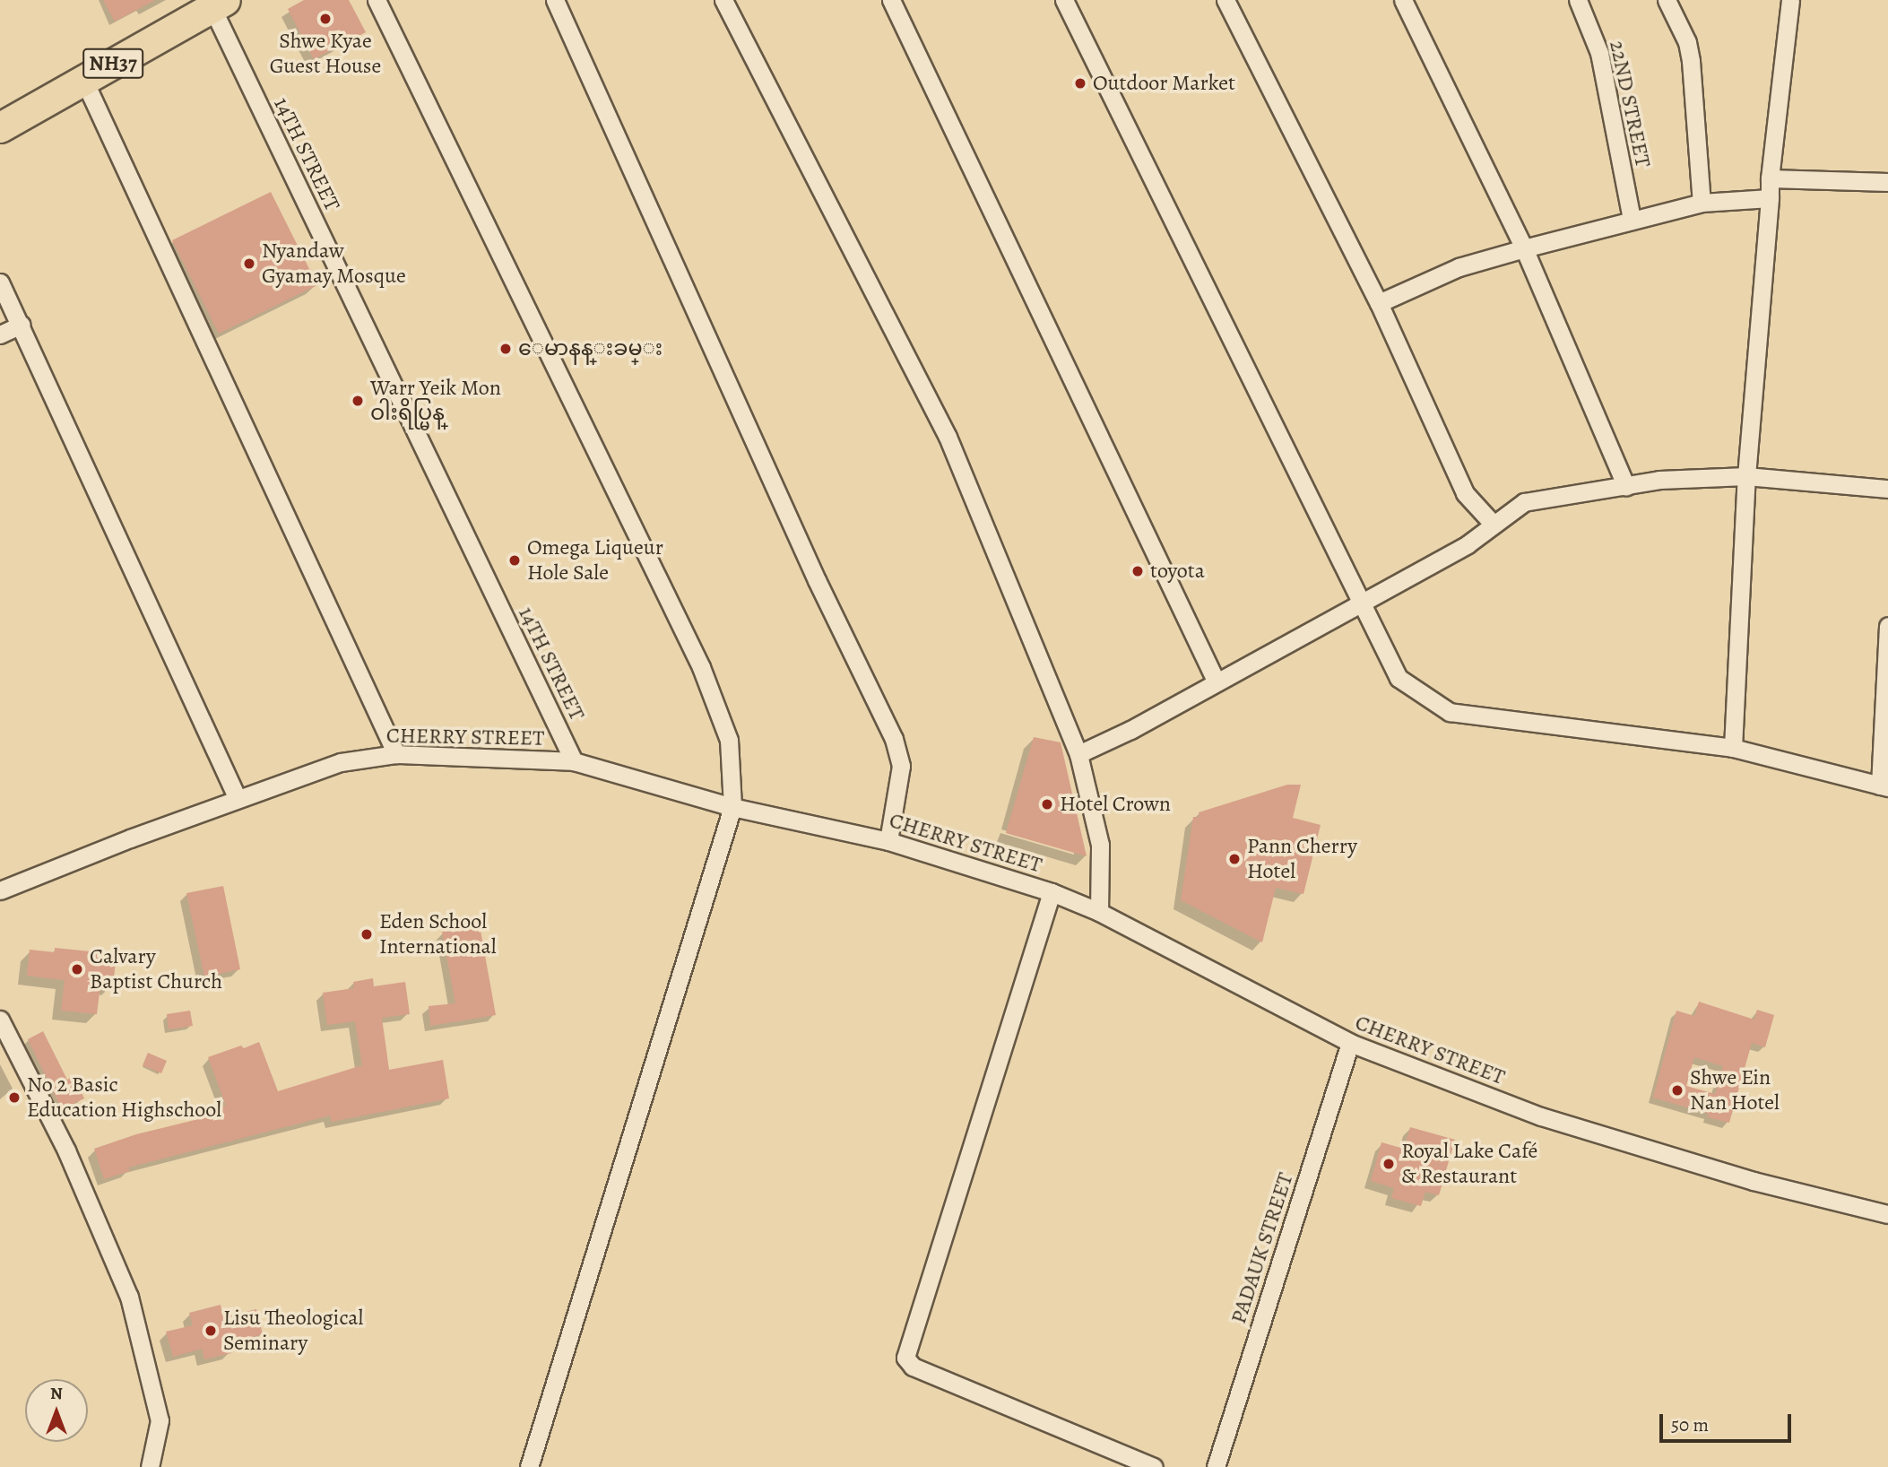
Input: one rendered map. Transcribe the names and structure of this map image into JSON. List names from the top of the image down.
{
  "streets": {
    "highway": ["NH37"],
    "street": [
      "22ND STREET",
      "14TH STREET",
      "CHERRY STREET",
      "PADAUK STREET"
    ]
  },
  "crossings": [
    ["NH37", "14TH STREET"],
    ["14TH STREET", "CHERRY STREET"],
    ["CHERRY STREET", "PADAUK STREET"]
  ],
  "places": [
    "Shwe Kyae Guest House",
    "Outdoor Market",
    "Nyandaw Gyamay Mosque",
    "ေမာနန္းခမ္း",
    "Warr Yeik Mon ဝါးရိပ္မြန္",
    "Omega Liqueur Hole Sale",
    "toyota",
    "Hotel Crown",
    "Pann Cherry Hotel",
    "Eden School International",
    "Calvary Baptist Church",
    "Shwe Ein Nan Hotel",
    "No 2 Basic Education Highschool",
    "Royal Lake Café & Restaurant",
    "Lisu Theological Seminary"
  ],
  "scale_bar": "50 m",
  "north": "top"
}
